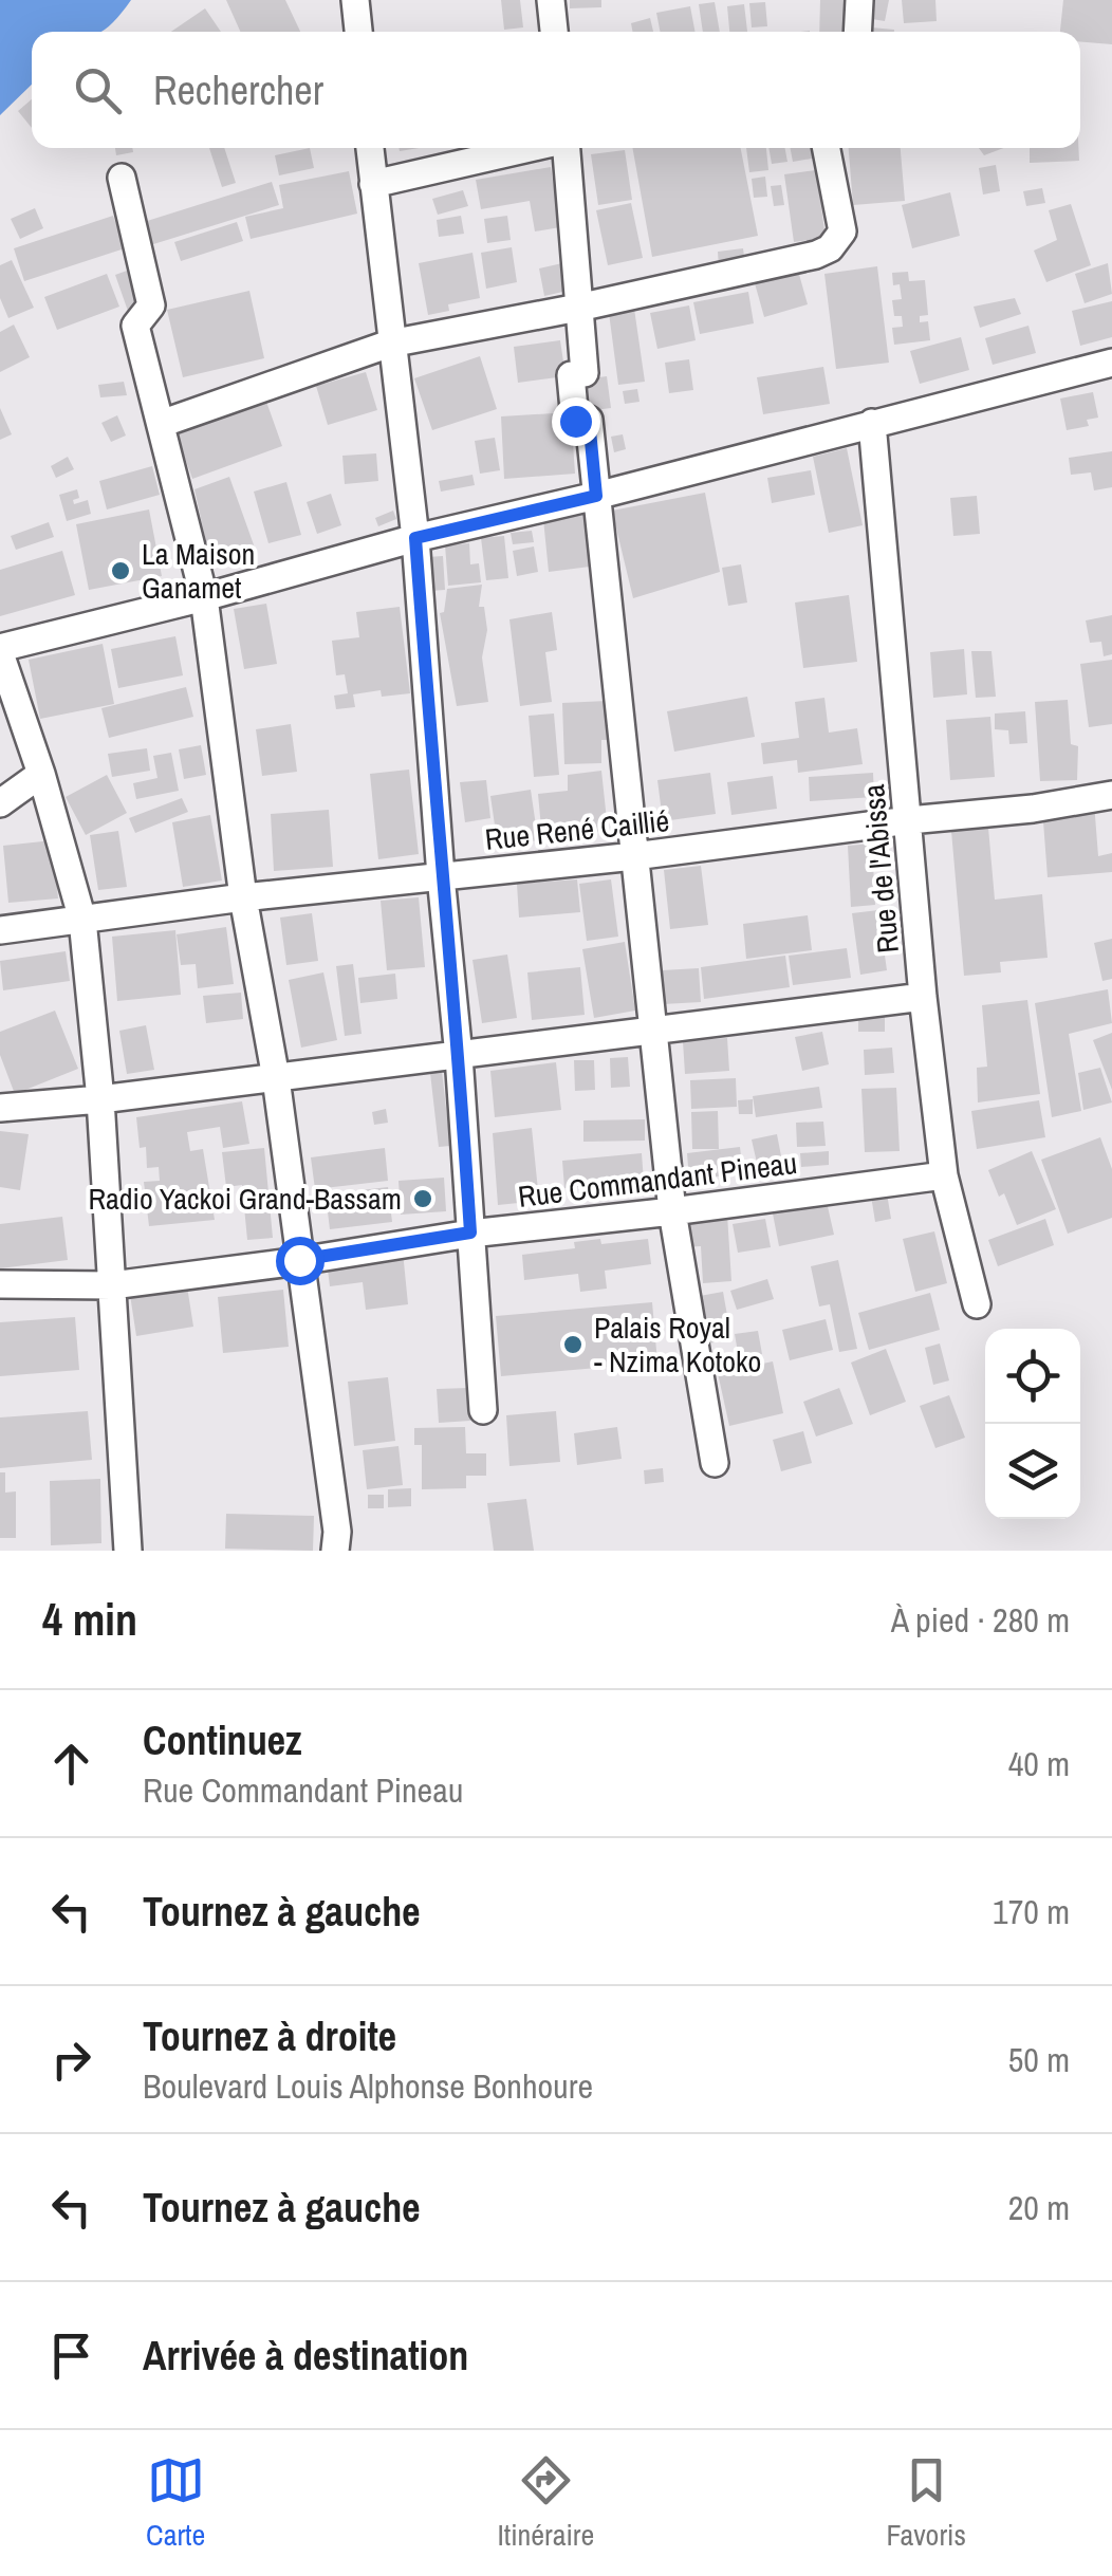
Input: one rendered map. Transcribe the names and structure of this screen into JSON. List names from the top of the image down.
{
  "streets": {
    "street": ["Rue René Caillié", "Rue de l'Abissa", "Rue Commandant Pineau"]
  },
  "crossings": [
    ["Rue René Caillié", "Rue de l'Abissa"],
    ["Rue de l'Abissa", "Rue Commandant Pineau"]
  ],
  "places": ["La Maison Ganamet", "Radio Yackoi Grand-Bassam", "Palais Royal - Nzima Kotoko"],
  "page": {
    "search": "Rechercher",
    "heading": ["4 min", "À pied · 280 m"],
    "list": [
      ["Continuez", "Rue Commandant Pineau", "40 m"],
      ["Tournez à gauche", "170 m"],
      ["Tournez à droite", "Boulevard Louis Alphonse Bonhoure", "50 m"],
      ["Tournez à gauche", "20 m"],
      "Arrivée à destination"
    ],
    "nav": ["Carte", "Itinéraire", "Favoris"]
  }
}
